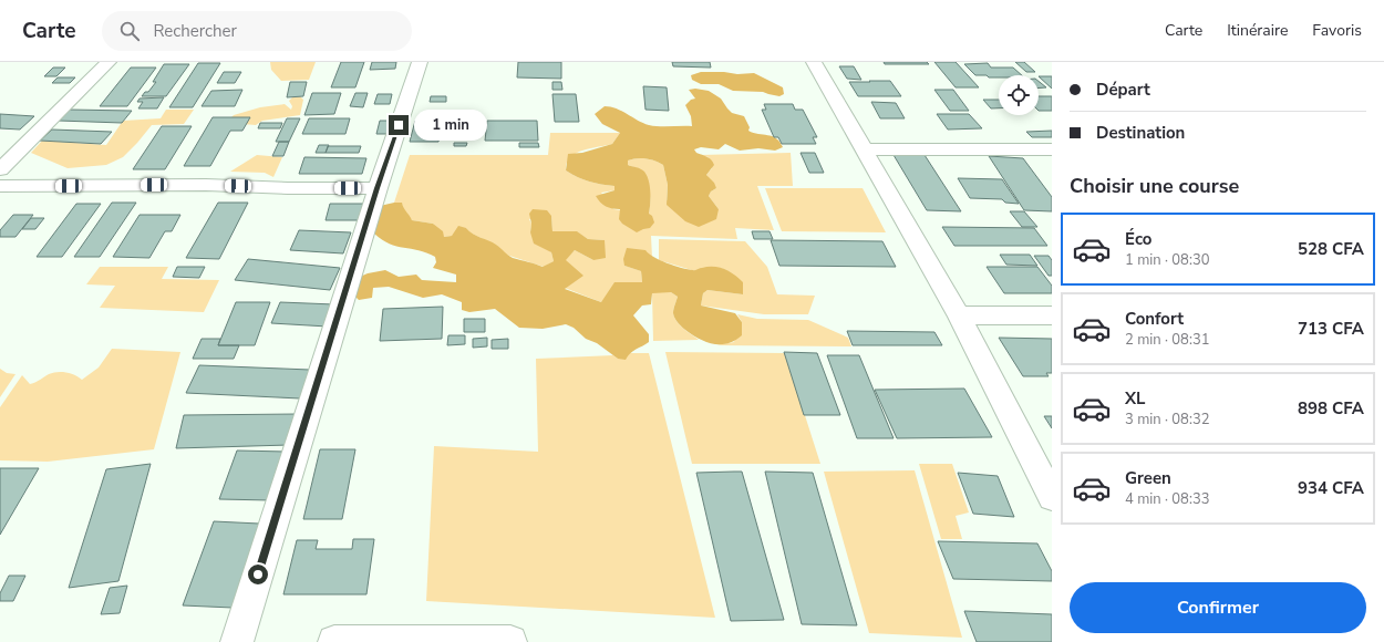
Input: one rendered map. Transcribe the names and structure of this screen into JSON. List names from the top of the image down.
{
  "page": {
    "header": "Carte",
    "search": "Rechercher",
    "nav": ["Carte", "Itinéraire", "Favoris"],
    "banner": ["Départ", "Destination"],
    "bubble": "1 min",
    "heading": "Choisir une course",
    "list": [
      {
        "name": "Éco",
        "note": "1 min · 08:30",
        "value": "528 CFA"
      },
      {
        "name": "Confort",
        "note": "2 min · 08:31",
        "value": "713 CFA"
      },
      {
        "name": "XL",
        "note": "3 min · 08:32",
        "value": "898 CFA"
      },
      {
        "name": "Green",
        "note": "4 min · 08:33",
        "value": "934 CFA"
      }
    ],
    "buttons": "Confirmer"
  }
}
